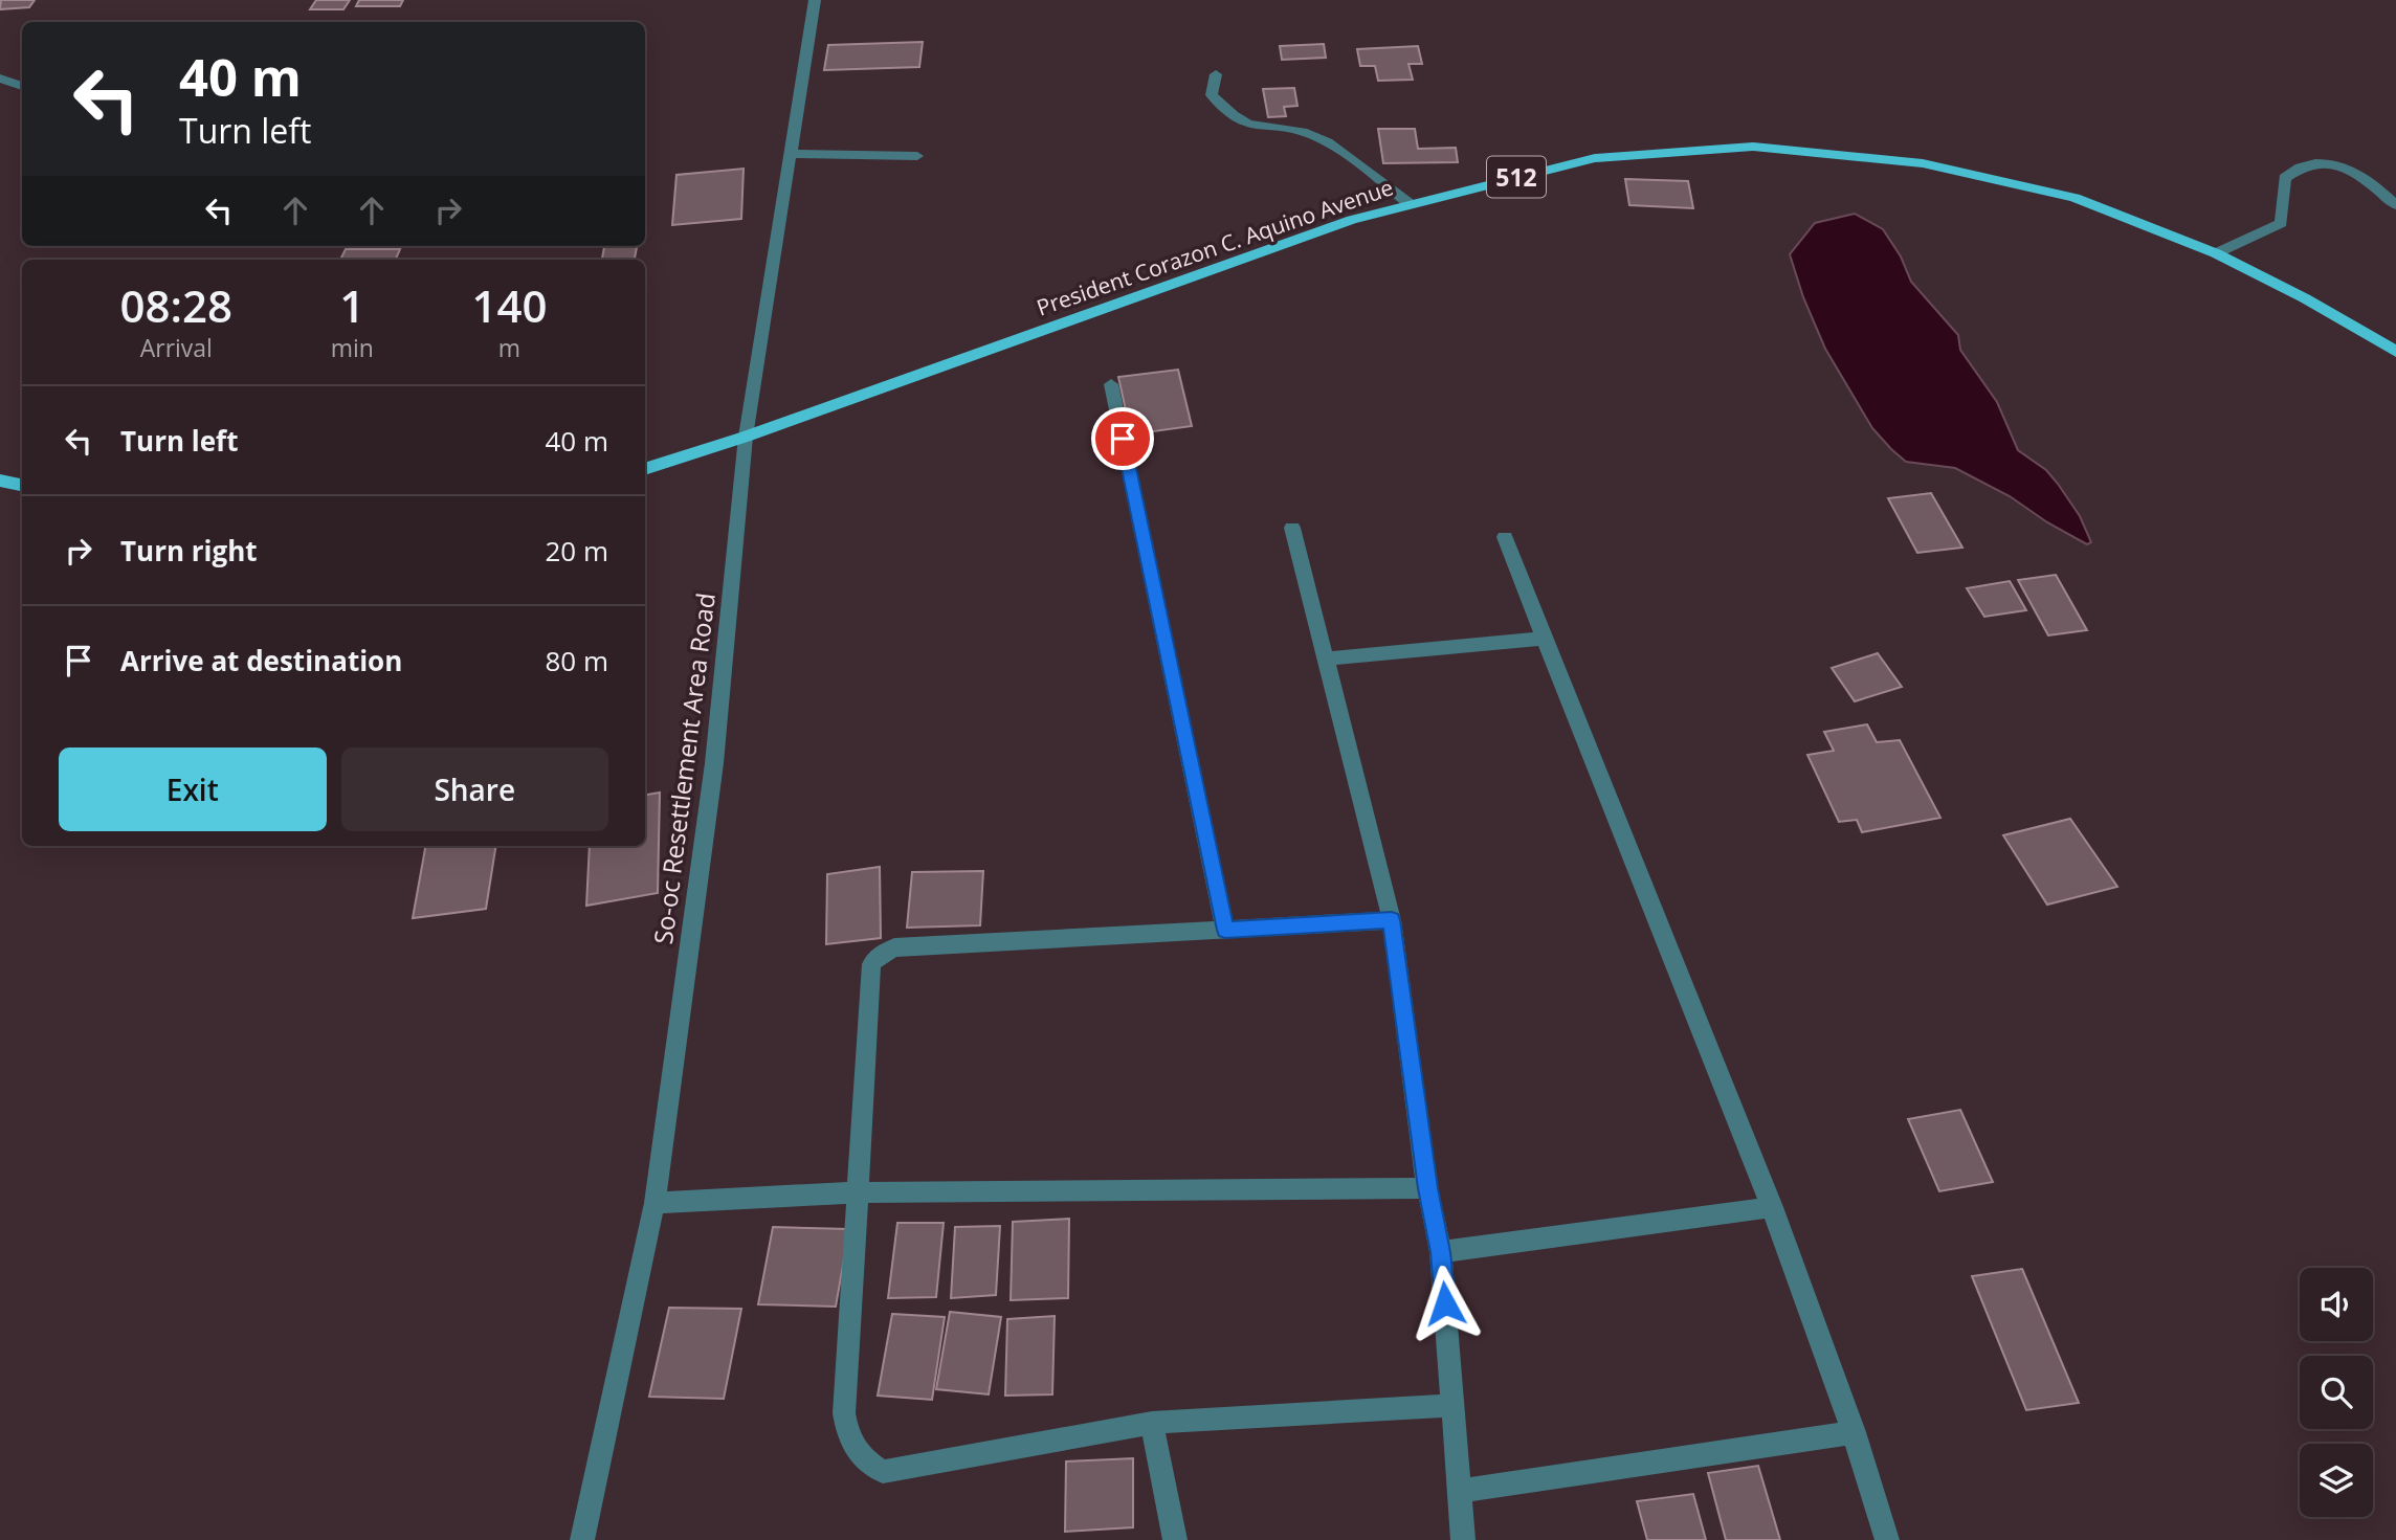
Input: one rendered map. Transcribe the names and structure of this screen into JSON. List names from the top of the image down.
{
  "streets": {
    "main road": ["512", "President Corazon C. Aquino Avenue"],
    "street": ["So-oc Resettlement Area Road"]
  },
  "crossings": [
    ["President Corazon C. Aquino Avenue", "So-oc Resettlement Area Road"]
  ],
  "page": {
    "turn": ["40 m", "Turn left"],
    "eta": [
      "08:28",
      "Arrival",
      "1",
      "min",
      "140",
      "m"
    ],
    "list": [
      {
        "name": "Turn left",
        "value": "40 m"
      },
      {
        "name": "Turn right",
        "value": "20 m"
      },
      {
        "name": "Arrive at destination",
        "value": "80 m"
      }
    ],
    "buttons": ["Exit", "Share"]
  }
}
